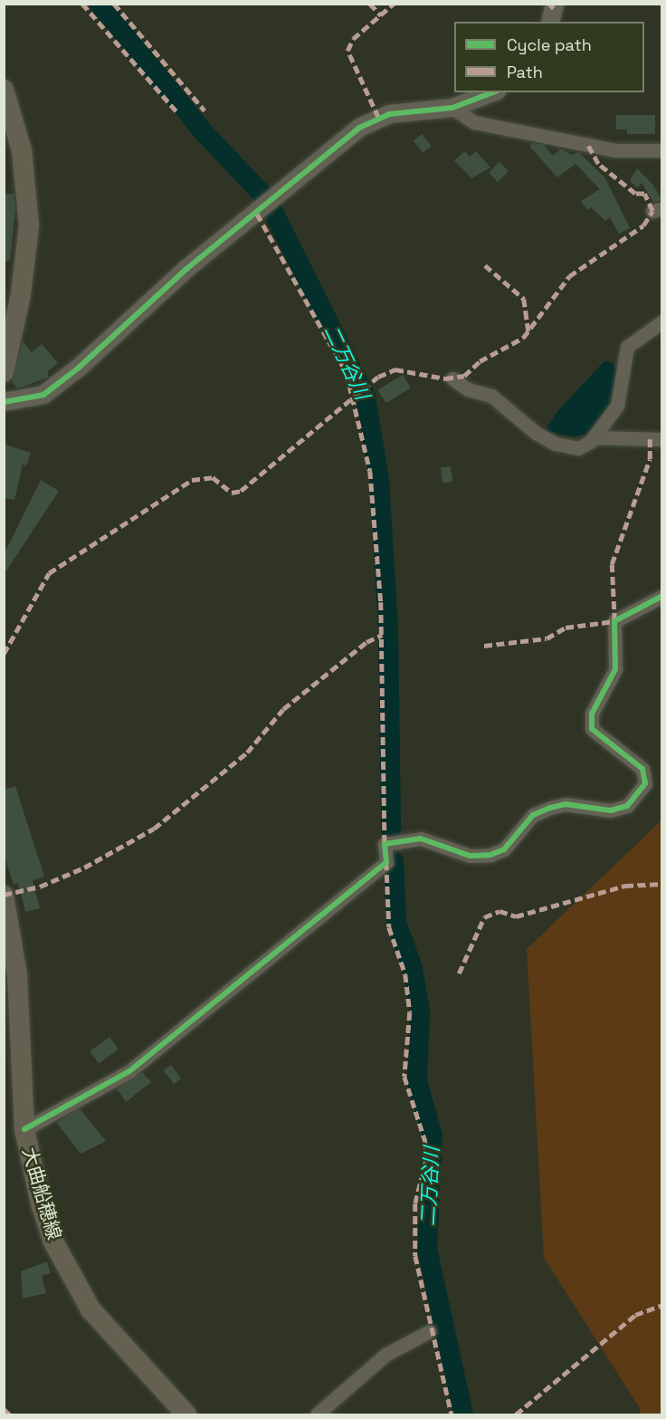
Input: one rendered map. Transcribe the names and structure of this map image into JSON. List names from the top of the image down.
{
  "streets": {
    "main road": ["大曲船穂線"]
  },
  "water": ["二万谷川"],
  "legend": ["Cycle path", "Path"]
}
